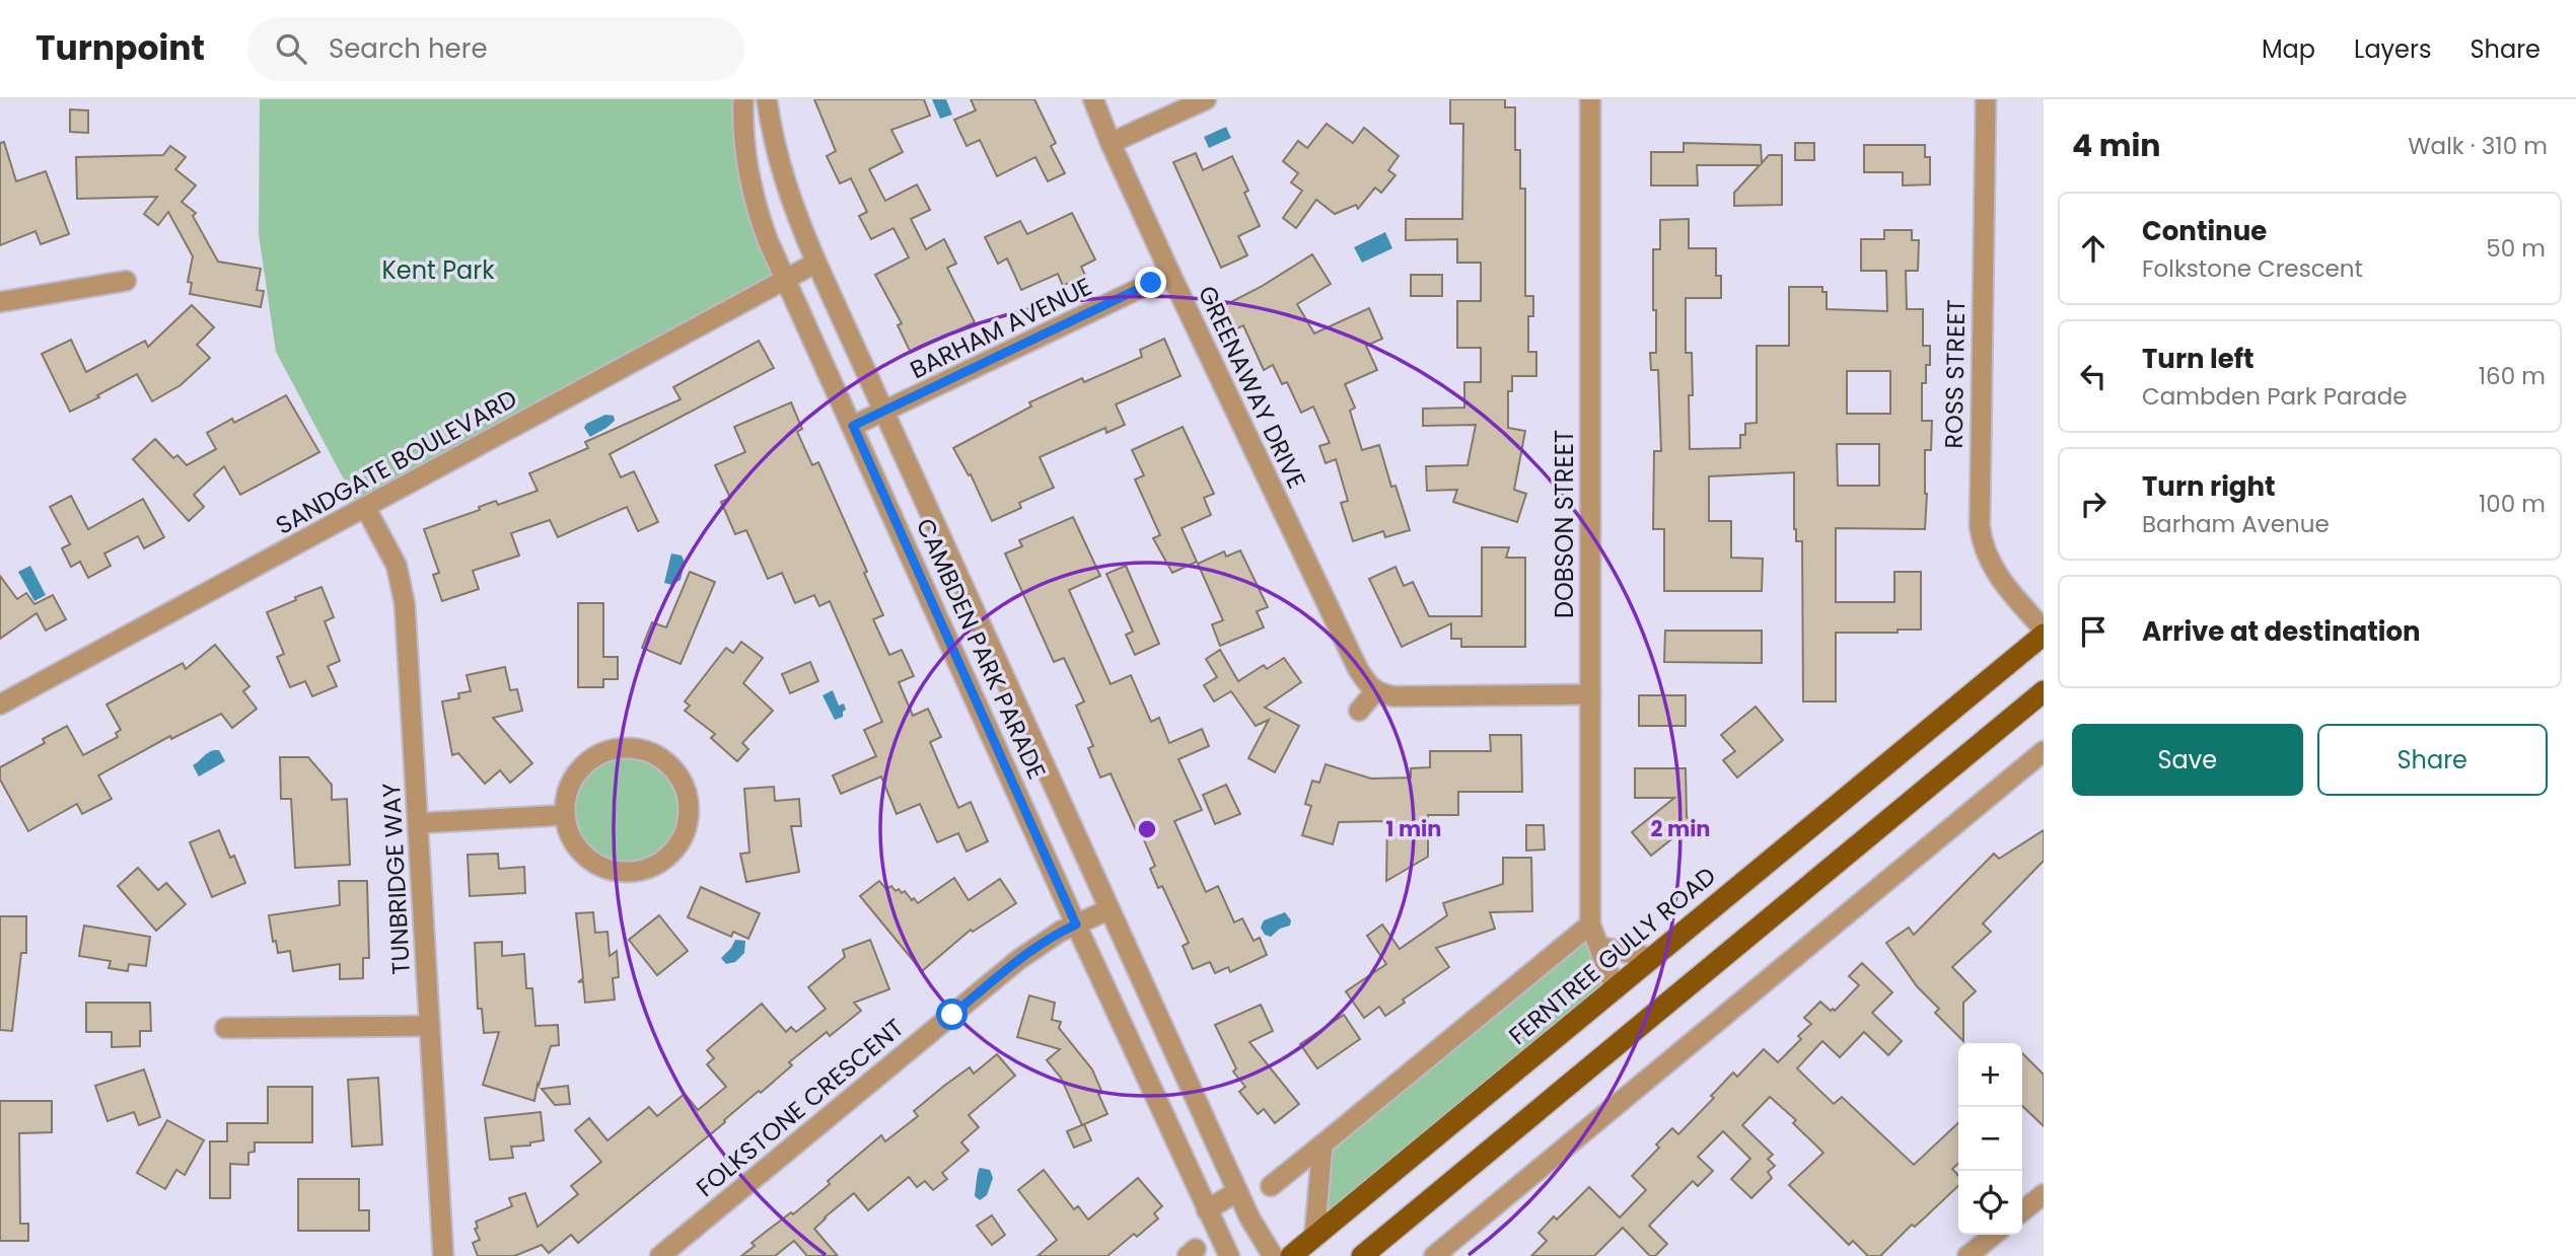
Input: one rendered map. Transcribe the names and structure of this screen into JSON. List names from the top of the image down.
{
  "streets": {
    "main road": ["FERNTREE GULLY ROAD"],
    "street": [
      "BARHAM AVENUE",
      "ROSS STREET",
      "GREENAWAY DRIVE",
      "SANDGATE BOULEVARD",
      "DOBSON STREET",
      "CAMBDEN PARK PARADE",
      "TUNBRIDGE WAY",
      "FOLKSTONE CRESCENT"
    ]
  },
  "crossings": [
    ["BARHAM AVENUE", "GREENAWAY DRIVE"],
    ["BARHAM AVENUE", "CAMBDEN PARK PARADE"],
    ["SANDGATE BOULEVARD", "CAMBDEN PARK PARADE"],
    ["SANDGATE BOULEVARD", "TUNBRIDGE WAY"],
    ["DOBSON STREET", "FERNTREE GULLY ROAD"],
    ["CAMBDEN PARK PARADE", "FOLKSTONE CRESCENT"]
  ],
  "parks": ["Kent Park"],
  "page": {
    "header": "Turnpoint",
    "search": "Search here",
    "nav": ["Map", "Layers", "Share"],
    "heading": ["4 min", "Walk · 310 m"],
    "list": [
      ["Continue", "Folkstone Crescent", "50 m"],
      ["Turn left", "Cambden Park Parade", "160 m"],
      ["Turn right", "Barham Avenue", "100 m"],
      "Arrive at destination"
    ],
    "buttons": ["Save", "Share"],
    "map_buttons": ["+", "−"]
  },
  "rings": ["1 min", "2 min"]
}
